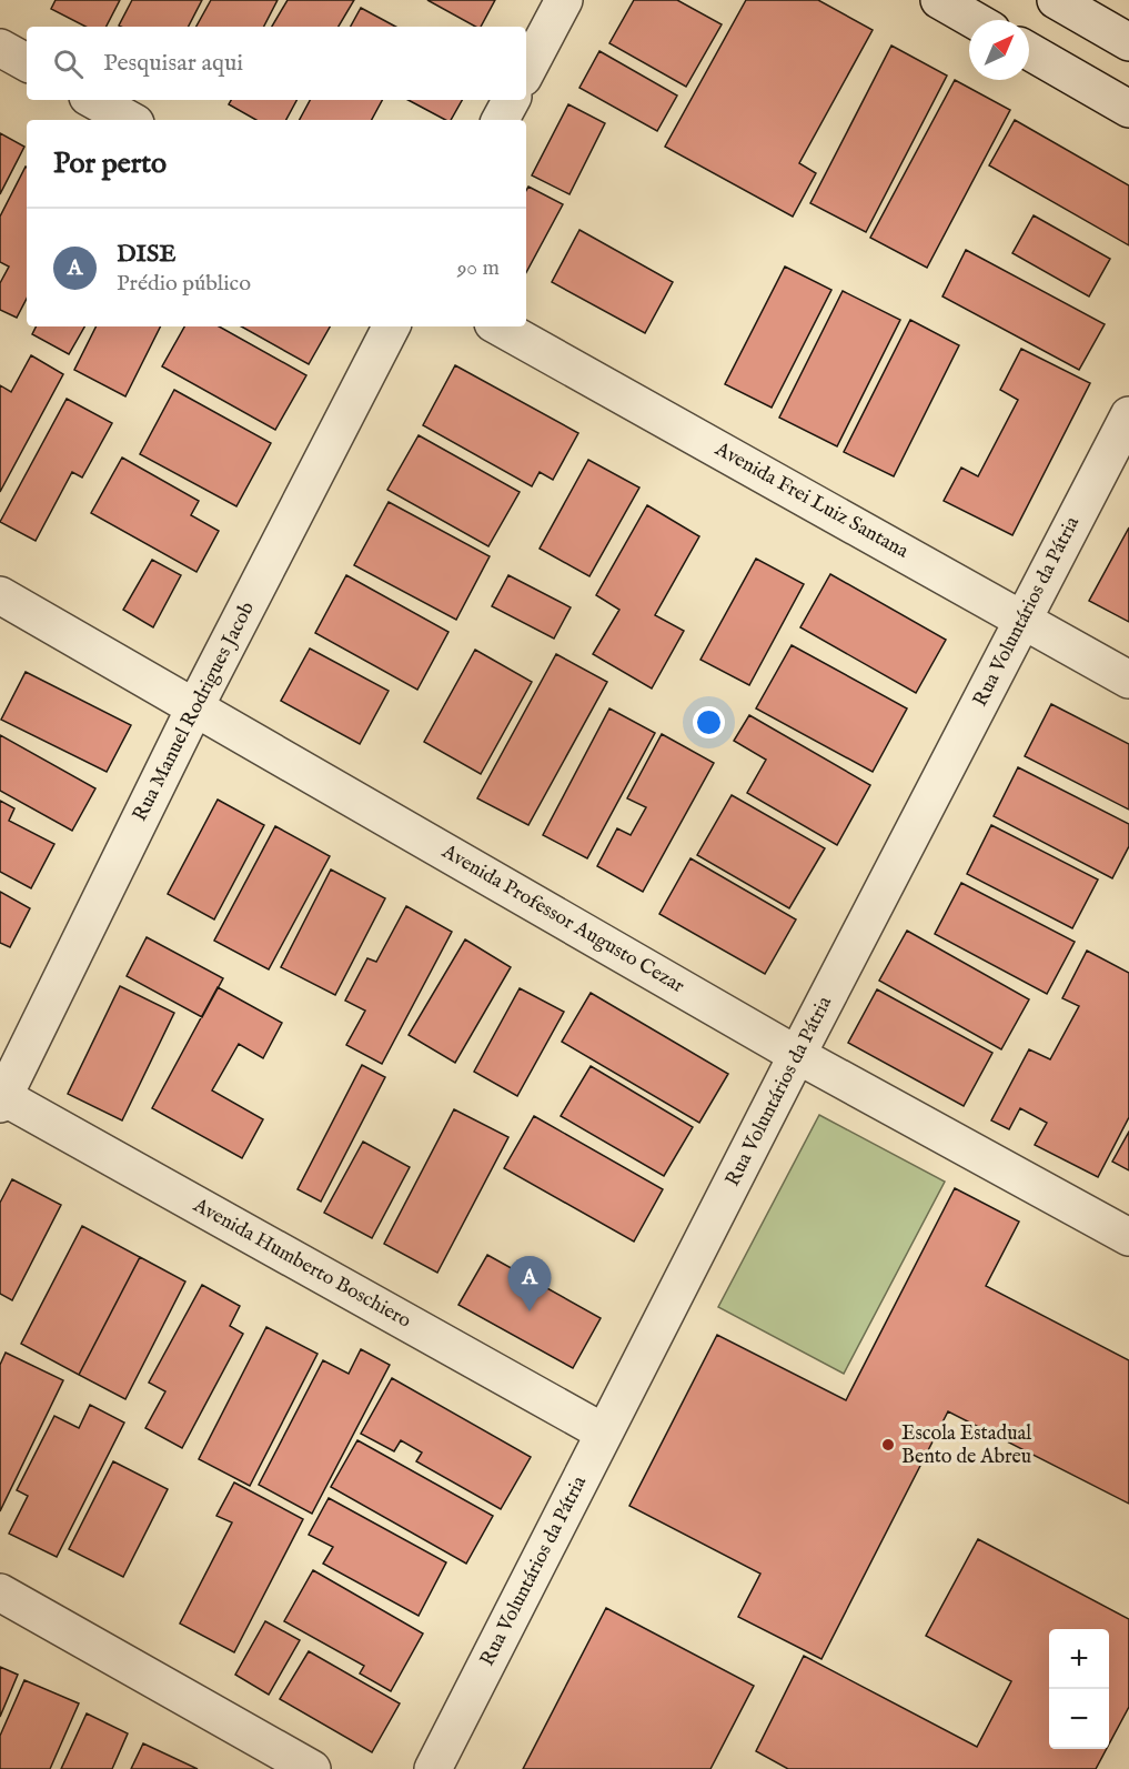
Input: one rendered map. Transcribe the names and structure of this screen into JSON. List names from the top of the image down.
{
  "streets": {
    "street": [
      "Avenida Frei Luiz Santana",
      "Rua Voluntários da Pátria",
      "Rua Manuel Rodrigues Jacob",
      "Avenida Professor Augusto Cezar",
      "Avenida Humberto Boschiero"
    ]
  },
  "crossings": [
    ["Avenida Frei Luiz Santana", "Rua Voluntários da Pátria"],
    ["Rua Voluntários da Pátria", "Avenida Professor Augusto Cezar"],
    ["Rua Voluntários da Pátria", "Avenida Humberto Boschiero"],
    ["Rua Manuel Rodrigues Jacob", "Avenida Professor Augusto Cezar"],
    ["Rua Manuel Rodrigues Jacob", "Avenida Humberto Boschiero"]
  ],
  "places": ["Escola Estadual Bento de Abreu"],
  "north": "top right",
  "page": {
    "search": "Pesquisar aqui",
    "heading": "Por perto",
    "list": [
      {
        "mark": "A",
        "name": "DISE",
        "note": "Prédio público",
        "value": "90 m"
      }
    ],
    "pins": "A",
    "map_buttons": ["+", "−"]
  }
}
